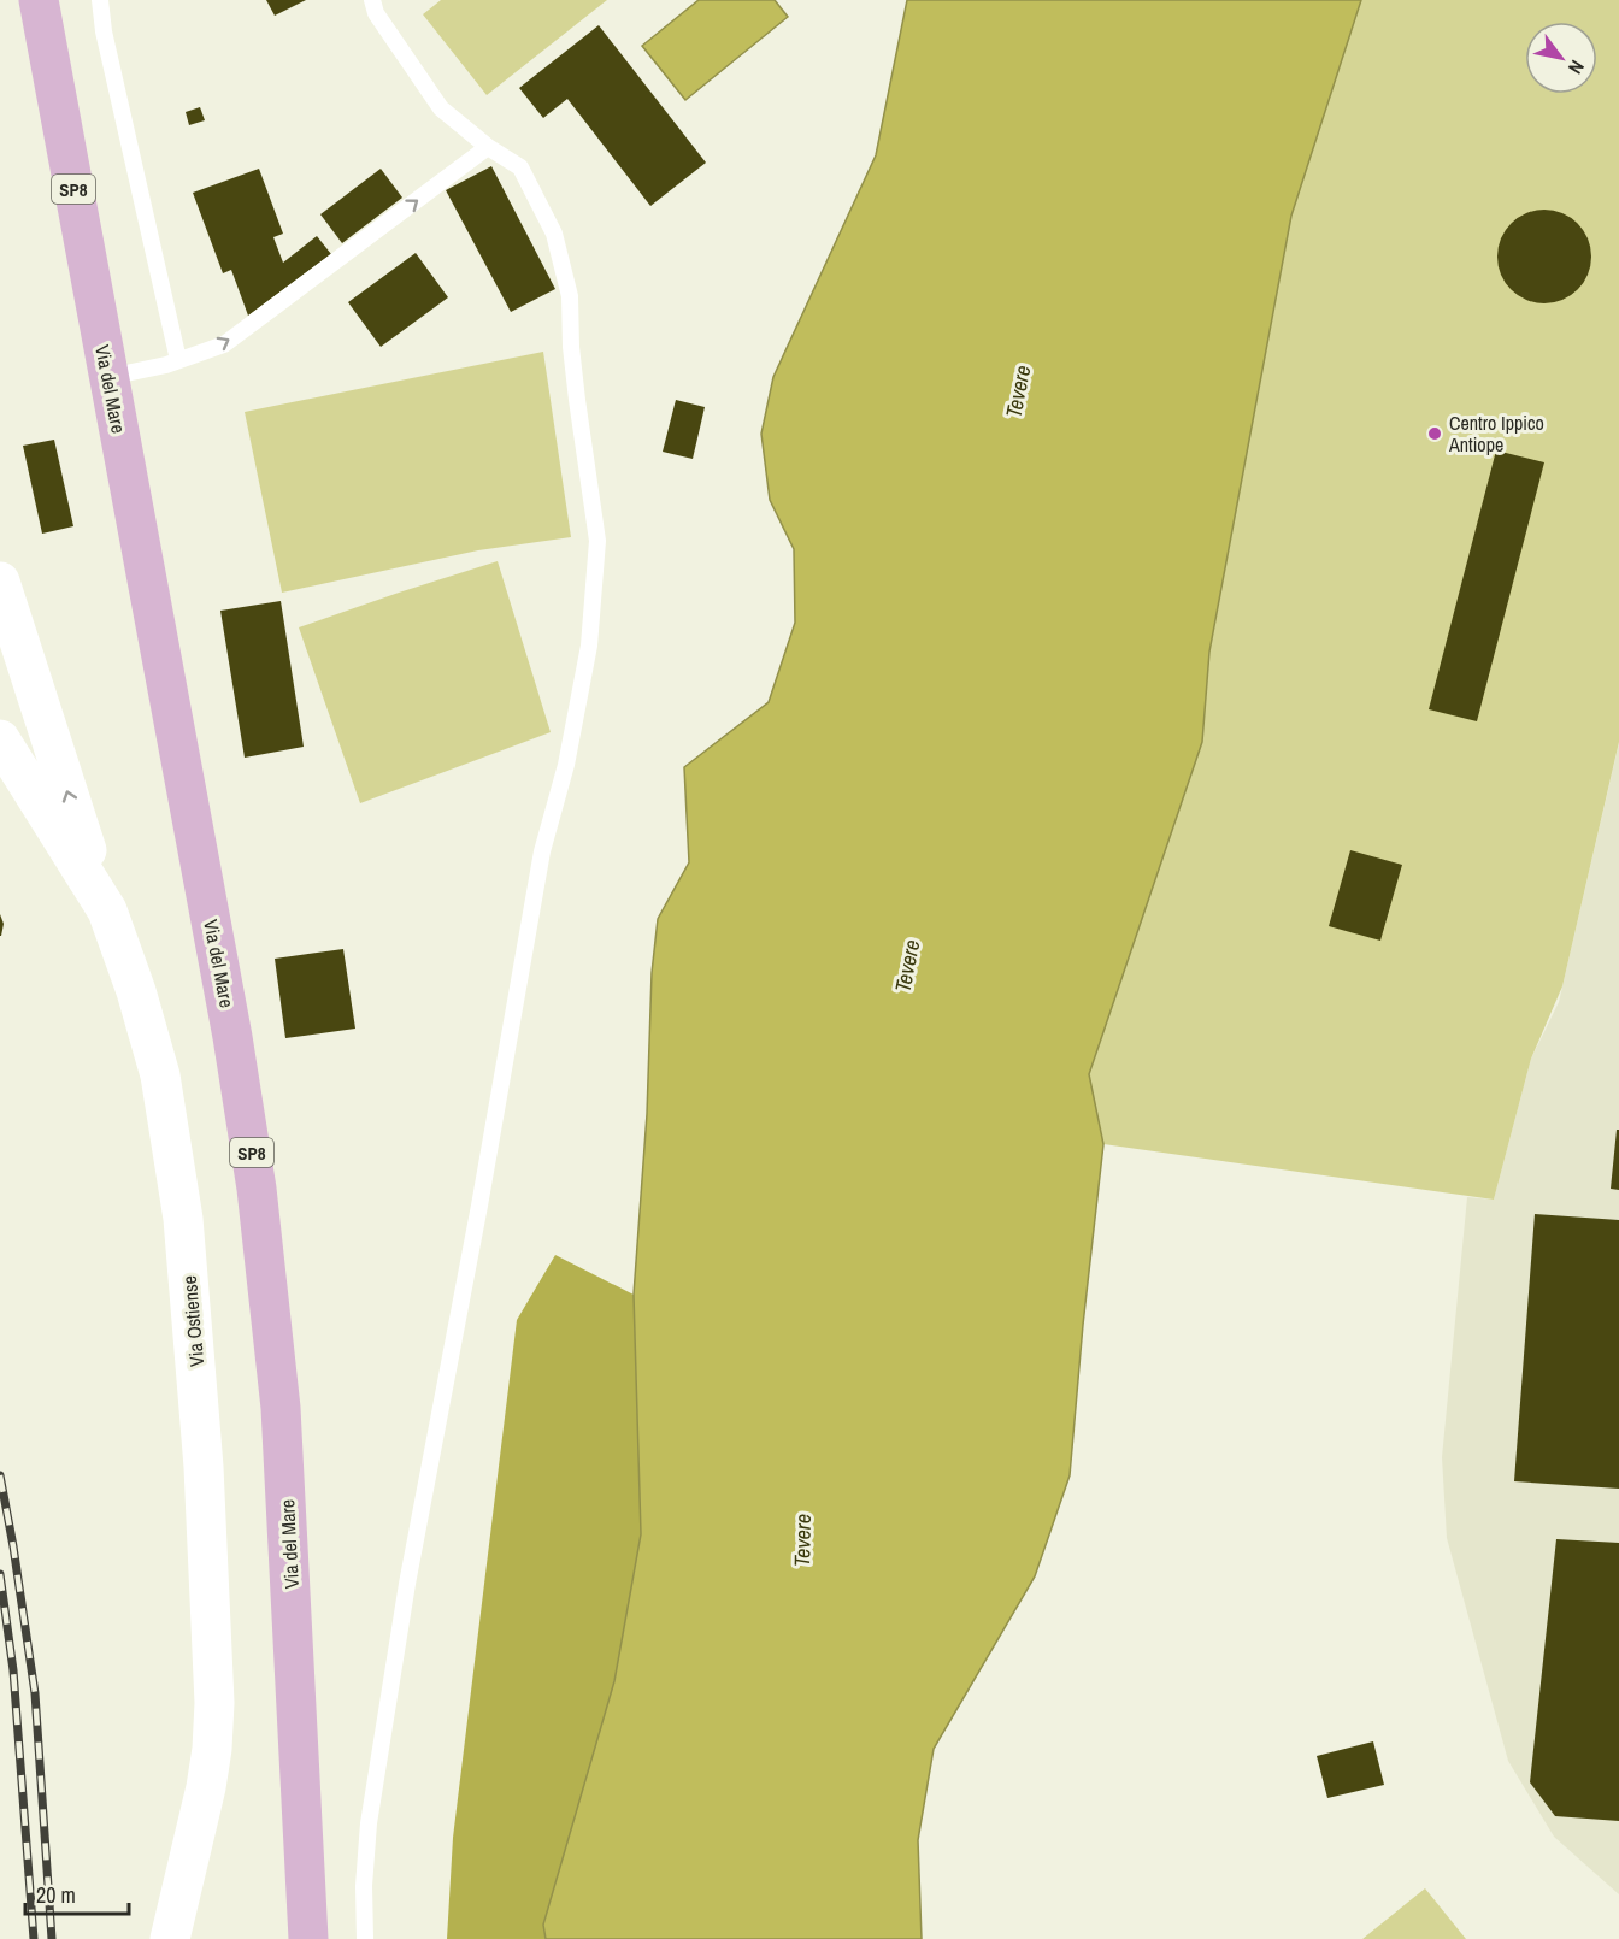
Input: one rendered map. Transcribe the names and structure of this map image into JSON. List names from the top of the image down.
{
  "streets": {
    "main road": ["SP8", "Via del Mare", "Via Ostiense"]
  },
  "water": ["Tevere"],
  "places": ["Centro Ippico Antiope"],
  "scale_bar": "20 m",
  "north": "bottom right"
}
